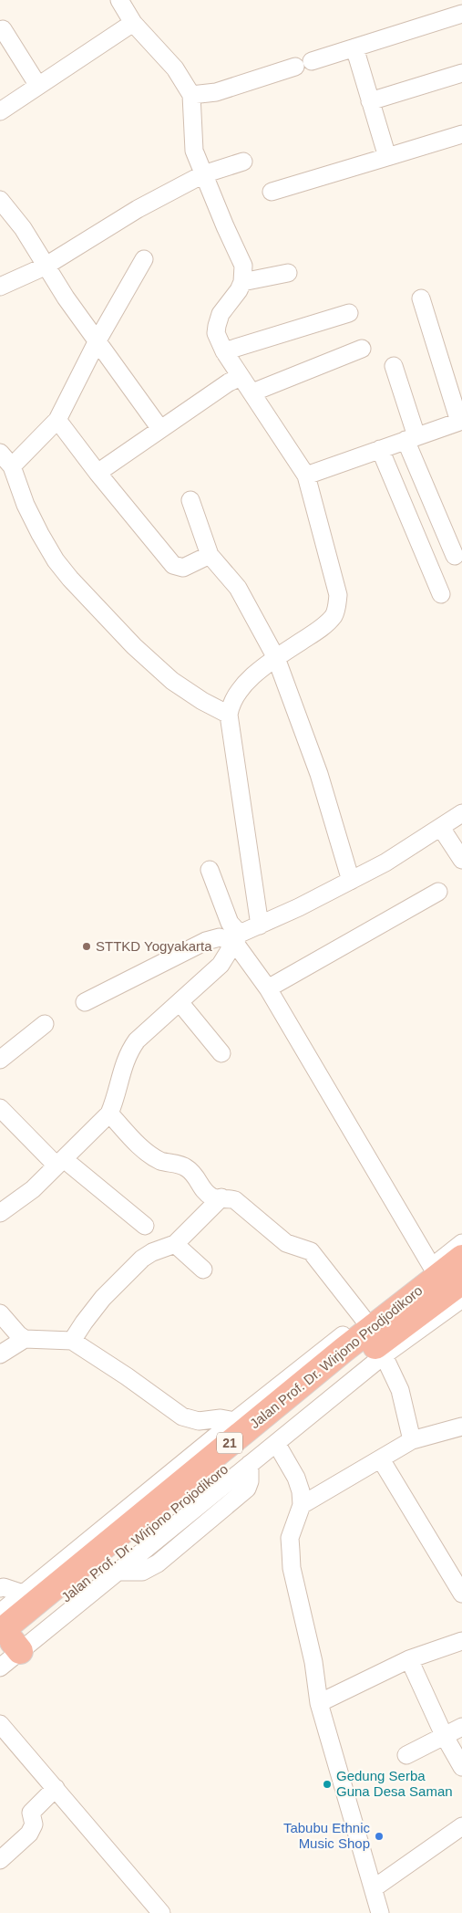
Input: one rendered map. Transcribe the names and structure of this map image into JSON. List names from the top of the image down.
{
  "streets": {
    "highway": ["Jalan Prof. Dr. Wirjono Prodjodikoro", "21", "Jalan Prof. Dr. Wirjono Projodikoro"]
  },
  "crossings": [
    ["Jalan Prof. Dr. Wirjono Prodjodikoro", "Jalan Prof. Dr. Wirjono Projodikoro"]
  ],
  "places": ["STTKD Yogyakarta", "Gedung Serba Guna Desa Saman", "Tabubu Ethnic Music Shop"]
}
